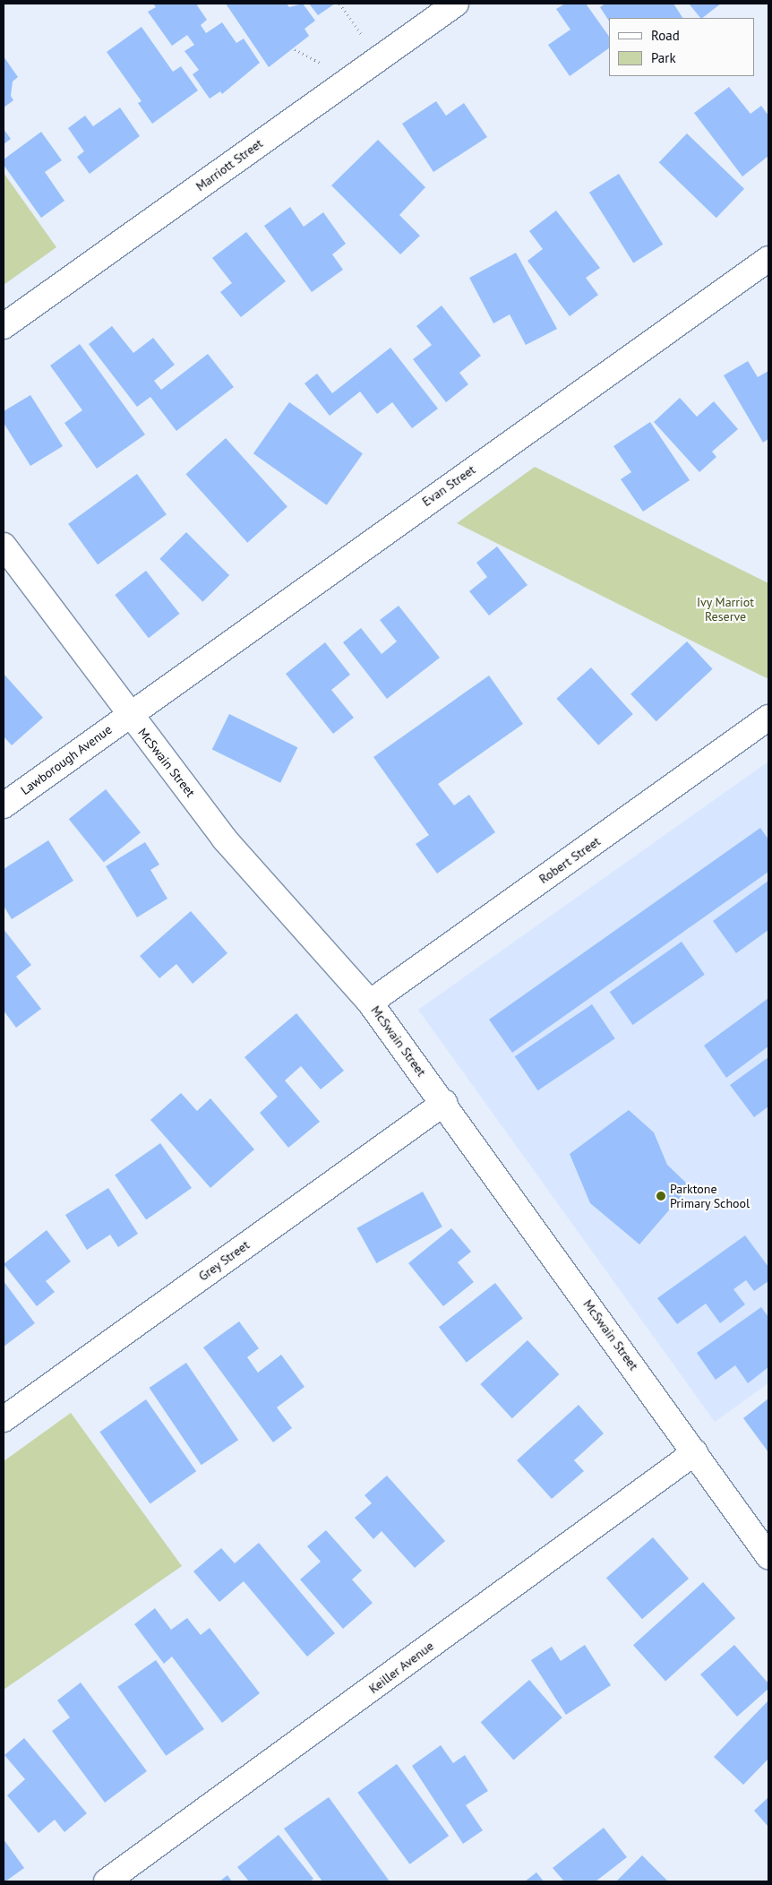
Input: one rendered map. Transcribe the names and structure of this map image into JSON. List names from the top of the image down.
{
  "streets": {
    "street": [
      "Marriott Street",
      "Evan Street",
      "Lawborough Avenue",
      "McSwain Street",
      "Robert Street",
      "Grey Street",
      "Keiller Avenue"
    ]
  },
  "crossings": [
    ["Evan Street", "Lawborough Avenue"],
    ["Evan Street", "McSwain Street"],
    ["Lawborough Avenue", "McSwain Street"],
    ["McSwain Street", "Robert Street"],
    ["McSwain Street", "Grey Street"],
    ["McSwain Street", "Keiller Avenue"]
  ],
  "parks": ["Ivy Marriot Reserve"],
  "places": ["Parktone Primary School"],
  "legend": ["Road", "Park"]
}
